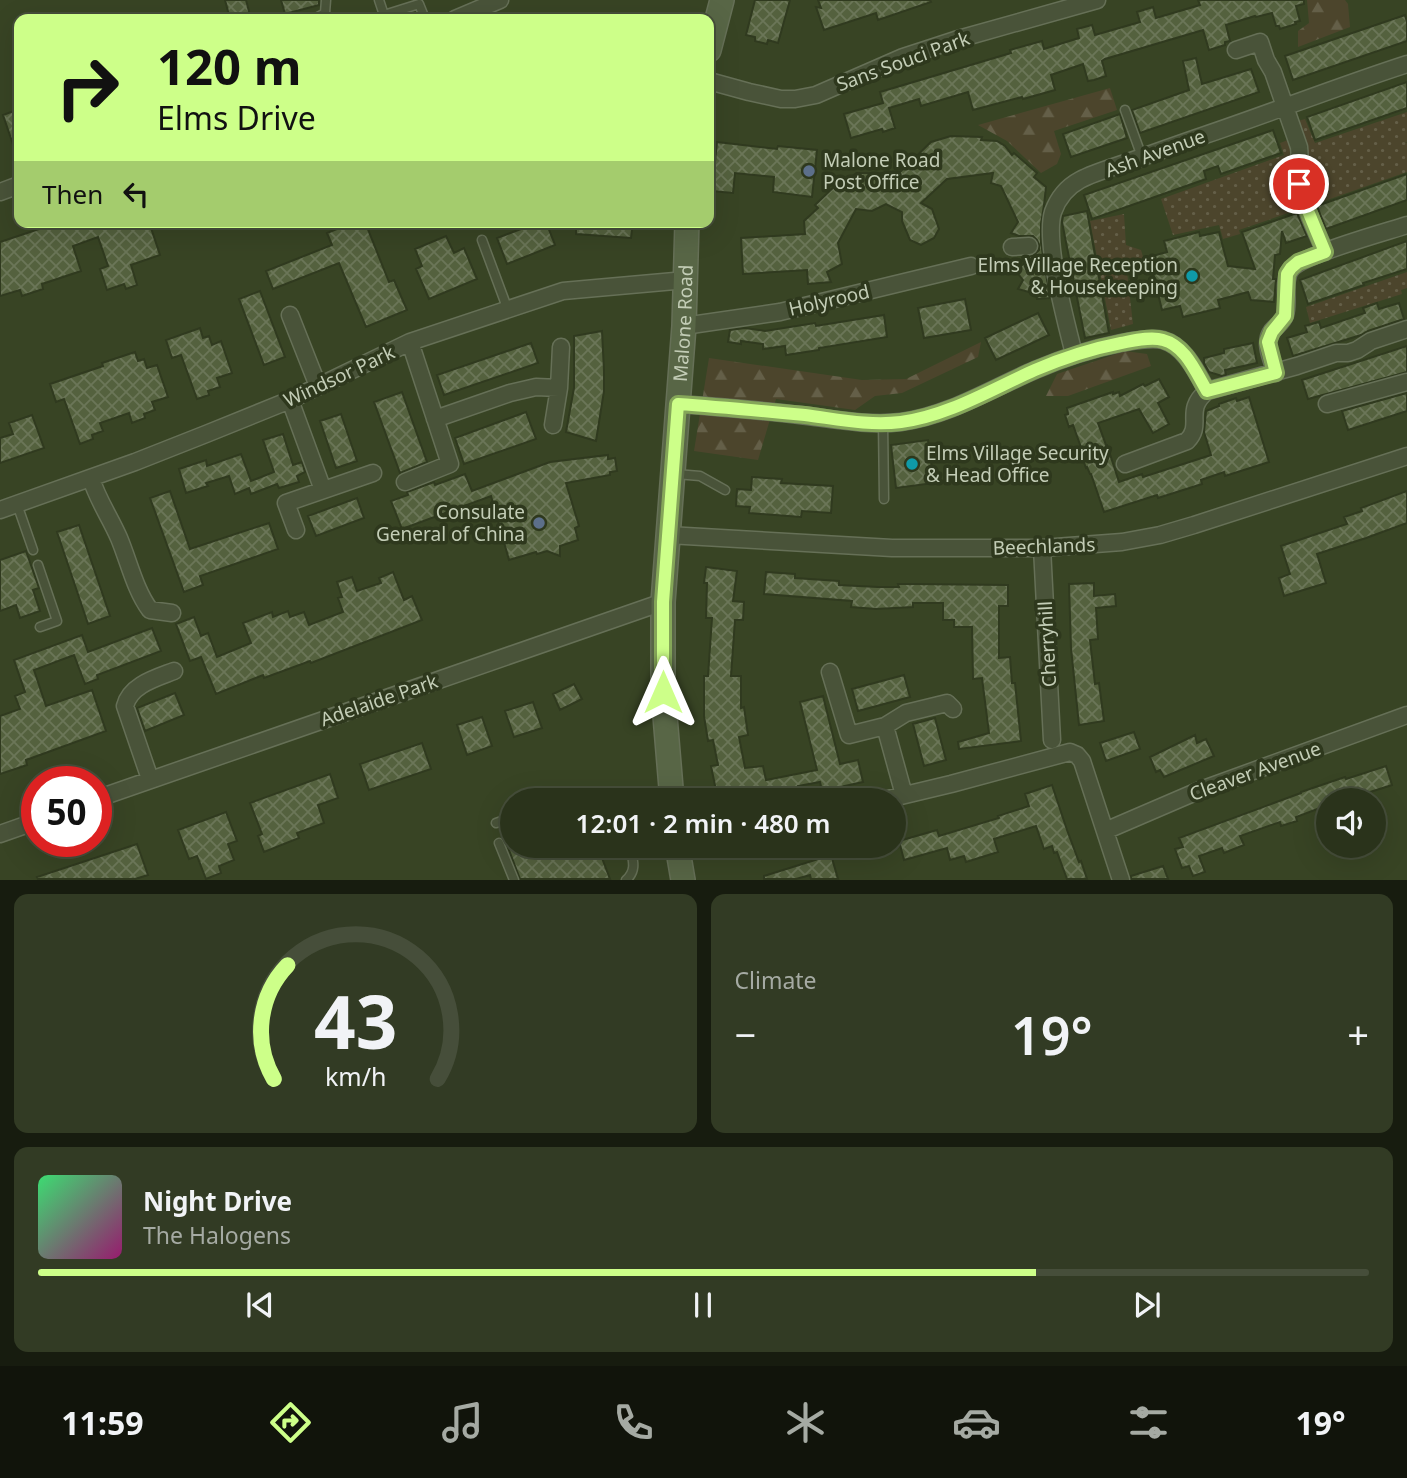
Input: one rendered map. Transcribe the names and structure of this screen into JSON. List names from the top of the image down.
{
  "streets": {
    "main road": ["Malone Road"],
    "street": [
      "Sans Souci Park",
      "Ash Avenue",
      "Holyrood",
      "Windsor Park",
      "Beechlands",
      "Cherryhill",
      "Adelaide Park",
      "Cleaver Avenue"
    ]
  },
  "crossings": [
    ["Holyrood", "Malone Road"],
    ["Malone Road", "Windsor Park"],
    ["Malone Road", "Beechlands"],
    ["Malone Road", "Adelaide Park"],
    ["Beechlands", "Cherryhill"]
  ],
  "places": [
    "Malone Road Post Office",
    "Elms Village Reception & Housekeeping",
    "Elms Village Security & Head Office",
    "Consulate General of China"
  ],
  "page": {
    "turn": ["120 m", "Elms Drive"],
    "then": "Then",
    "limit": "50",
    "trip": "12:01 · 2 min · 480 m",
    "tile": "Climate",
    "heat": ["−", "19°", "+"],
    "song": ["Night Drive", "The Halogens"],
    "tabs": ["11:59", "19°"],
    "gauge": ["43", "km/h"]
  }
}
